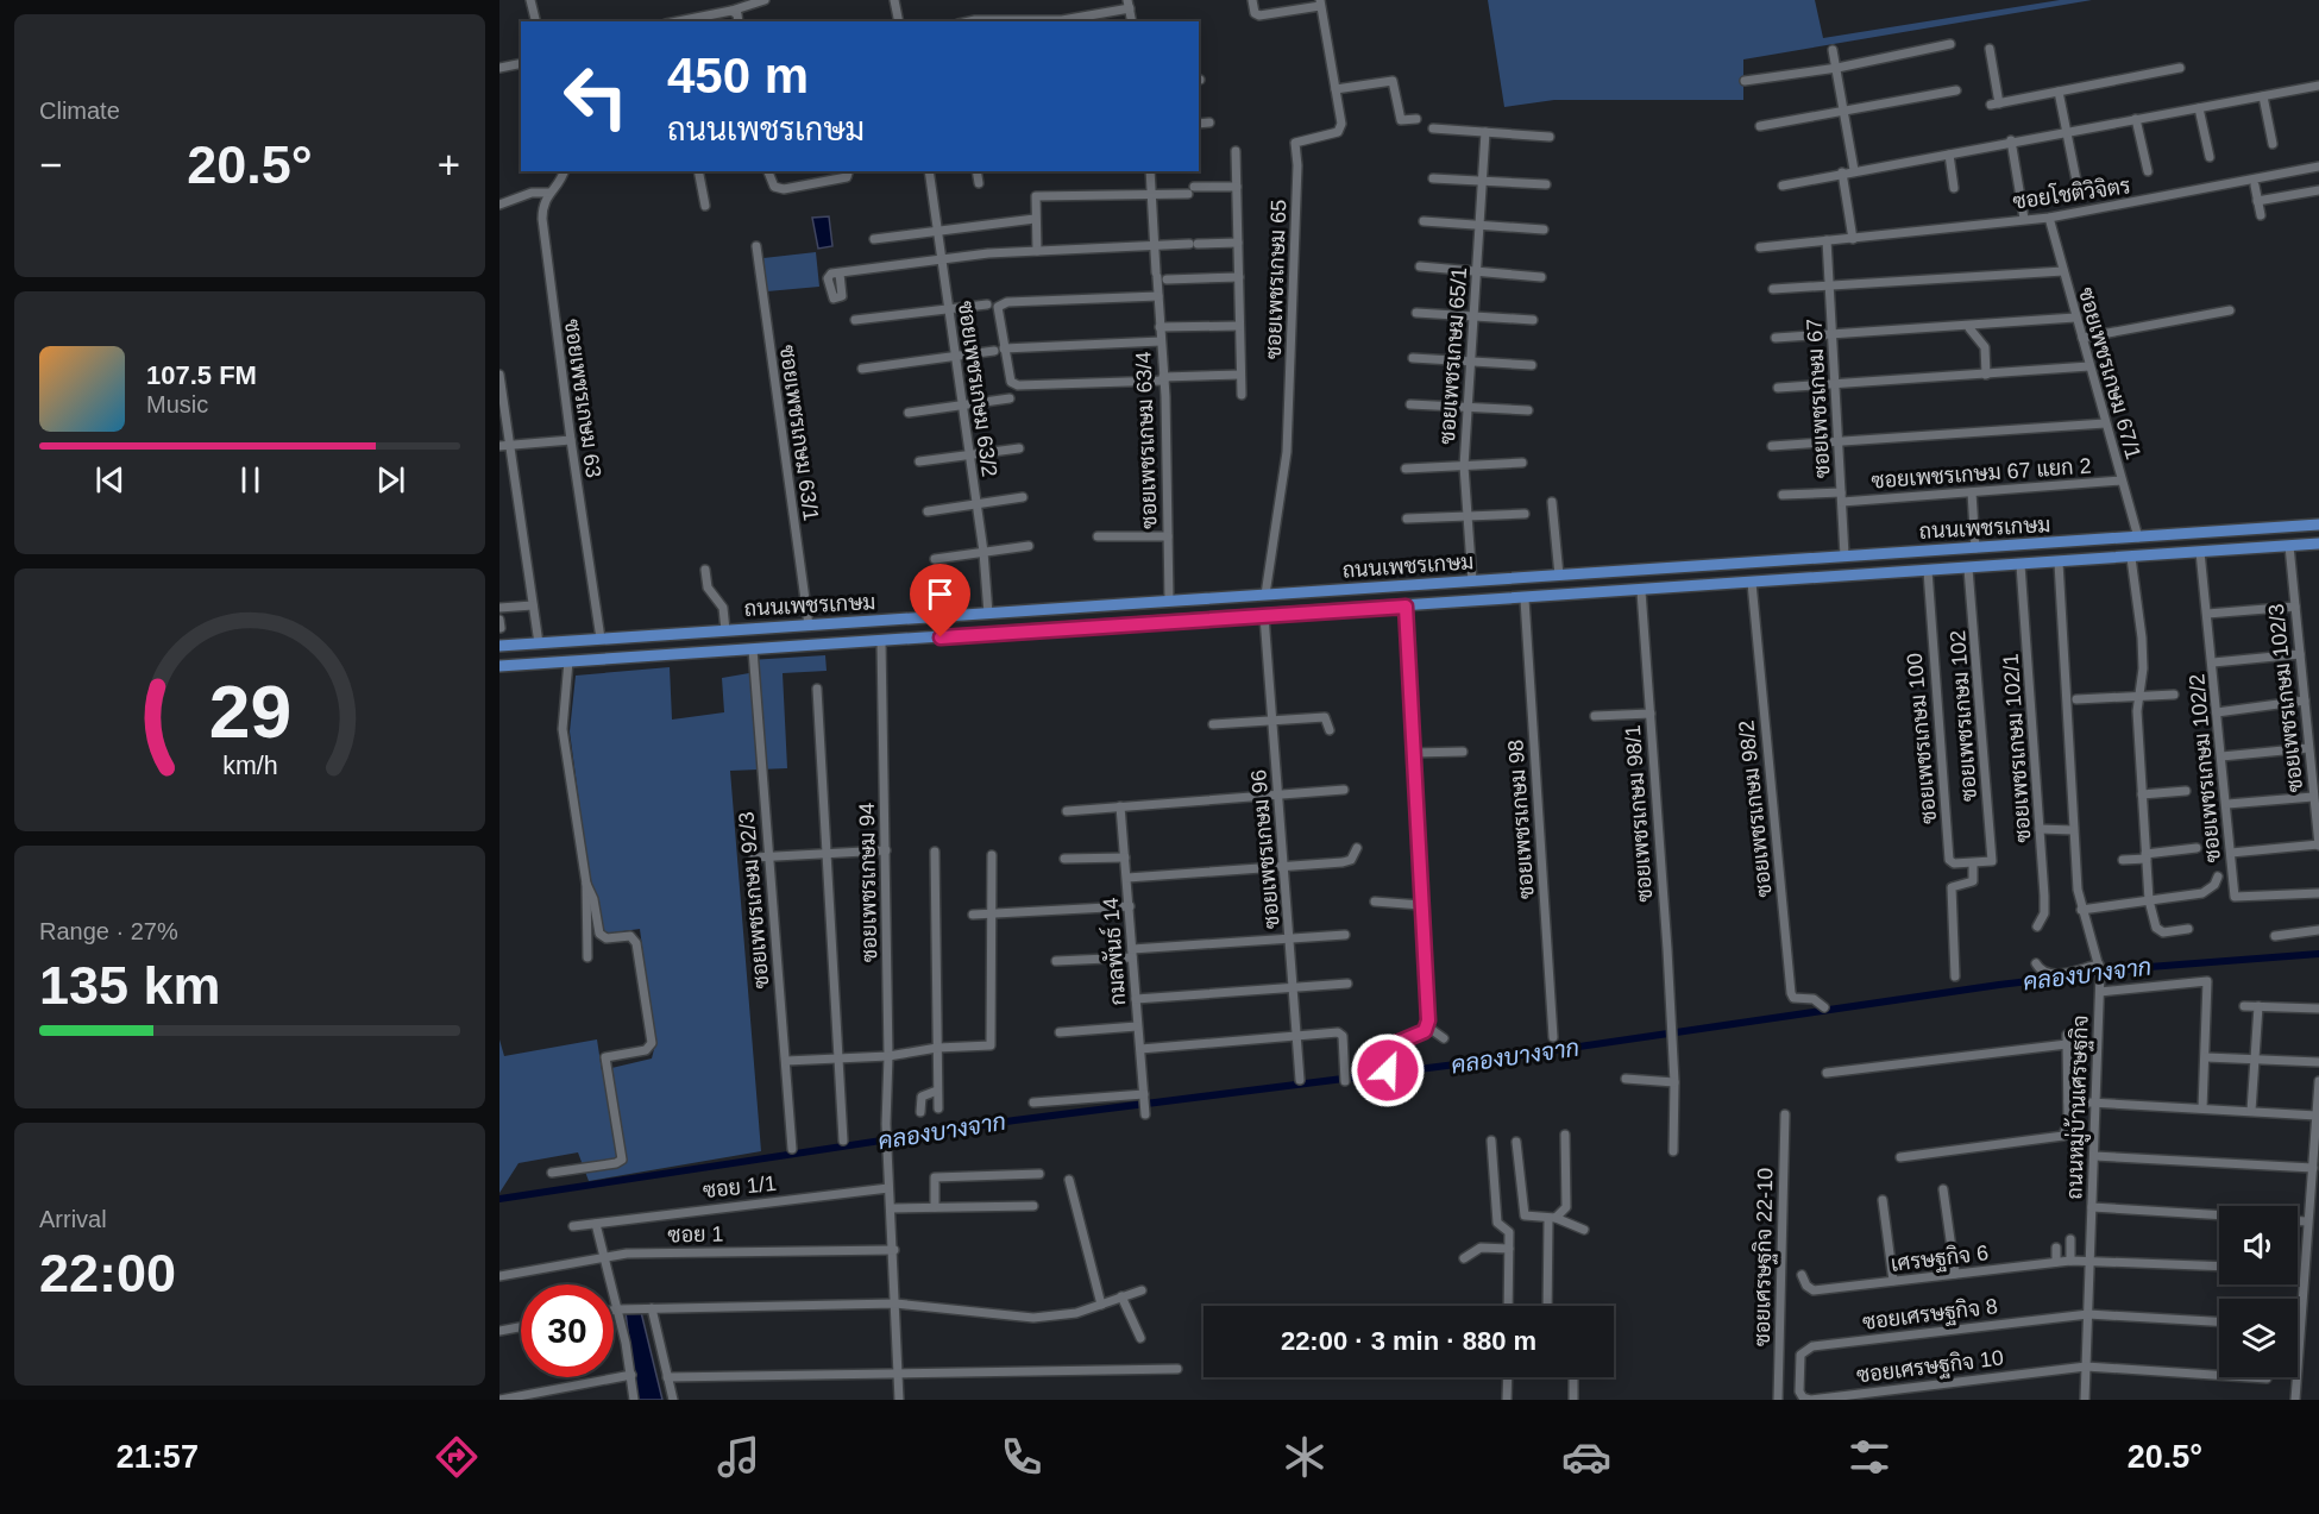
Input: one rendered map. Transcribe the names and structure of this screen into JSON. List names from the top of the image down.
{
  "streets": {
    "main road": ["ถนนเพชรเกษม"],
    "street": [
      "ซอยโชติวิจิตร",
      "ซอยเพชรเกษม 65",
      "ซอยเพชรเกษม 65/1",
      "ซอยเพชรเกษม 67/1",
      "ซอยเพชรเกษม 63/2",
      "ซอยเพชรเกษม 63",
      "ซอยเพชรเกษม 67",
      "ซอยเพชรเกษม 63/1",
      "ซอยเพชรเกษม 63/4",
      "ซอยเพชรเกษม 67 แยก 2",
      "ซอยเพชรเกษม 102/3",
      "ซอยเพชรเกษม 102",
      "ซอยเพชรเกษม 100",
      "ซอยเพชรเกษม 102/1",
      "ซอยเพชรเกษม 102/2",
      "ซอยเพชรเกษม 98/2",
      "ซอยเพชรเกษม 98/1",
      "ซอยเพชรเกษม 98",
      "ซอยเพชรเกษม 96",
      "ซอยเพชรเกษม 94",
      "ซอยเพชรเกษม 92/3",
      "กมลพันธ์ 14",
      "ถนนหมู่บ้านเศรษฐกิจ",
      "ซอย 1/1",
      "ซอย 1",
      "ซอยเศรษฐกิจ 22-10",
      "เศรษฐกิจ 6",
      "ซอยเศรษฐกิจ 8",
      "ซอยเศรษฐกิจ 10"
    ]
  },
  "crossings": [
    ["ซอยโชติวิจิตร", "ซอยเพชรเกษม 67/1"],
    ["ซอยโชติวิจิตร", "ซอยเพชรเกษม 67"],
    ["ซอยเพชรเกษม 65", "ถนนเพชรเกษม"],
    ["ซอยเพชรเกษม 65/1", "ถนนเพชรเกษม"],
    ["ซอยเพชรเกษม 67/1", "ซอยเพชรเกษม 67 แยก 2"],
    ["ซอยเพชรเกษม 67/1", "ถนนเพชรเกษม"],
    ["ซอยเพชรเกษม 63/2", "ถนนเพชรเกษม"],
    ["ซอยเพชรเกษม 63", "ถนนเพชรเกษม"],
    ["ซอยเพชรเกษม 67", "ซอยเพชรเกษม 67 แยก 2"],
    ["ซอยเพชรเกษม 67", "ถนนเพชรเกษม"],
    ["ซอยเพชรเกษม 63/1", "ถนนเพชรเกษม"],
    ["ซอยเพชรเกษม 63/4", "ถนนเพชรเกษม"],
    ["ถนนเพชรเกษม", "ซอยเพชรเกษม 102/3"],
    ["ถนนเพชรเกษม", "ซอยเพชรเกษม 102"],
    ["ถนนเพชรเกษม", "ซอยเพชรเกษม 100"],
    ["ถนนเพชรเกษม", "ซอยเพชรเกษม 102/1"],
    ["ถนนเพชรเกษม", "ซอยเพชรเกษม 102/2"],
    ["ถนนเพชรเกษม", "ซอยเพชรเกษม 98/2"],
    ["ถนนเพชรเกษม", "ซอยเพชรเกษม 98/1"],
    ["ถนนเพชรเกษม", "ซอยเพชรเกษม 98"],
    ["ถนนเพชรเกษม", "ซอยเพชรเกษม 96"],
    ["ถนนเพชรเกษม", "ซอยเพชรเกษม 94"],
    ["ถนนเพชรเกษม", "ซอยเพชรเกษม 92/3"],
    ["ถนนเพชรเกษม", "ถนนหมู่บ้านเศรษฐกิจ"],
    ["ซอยเพชรเกษม 102", "ซอยเพชรเกษม 100"],
    ["ซอยเพชรเกษม 94", "ซอย 1/1"],
    ["ซอยเพชรเกษม 94", "ซอย 1"],
    ["ถนนหมู่บ้านเศรษฐกิจ", "เศรษฐกิจ 6"],
    ["ถนนหมู่บ้านเศรษฐกิจ", "ซอยเศรษฐกิจ 8"],
    ["ถนนหมู่บ้านเศรษฐกิจ", "ซอยเศรษฐกิจ 10"],
    ["ซอยเศรษฐกิจ 8", "ซอยเศรษฐกิจ 10"]
  ],
  "water": ["คลองบางจาก"],
  "page": {
    "tile": [
      "Climate",
      ["Range · 27%", "135 km"],
      ["Arrival", "22:00"]
    ],
    "turn": ["450 m", "ถนนเพชรเกษม"],
    "heat": ["−", "20.5°", "+"],
    "song": ["107.5 FM", "Music"],
    "limit": "30",
    "trip": "22:00 · 3 min · 880 m",
    "tabs": ["21:57", "20.5°"],
    "gauge": ["29", "km/h"]
  }
}
